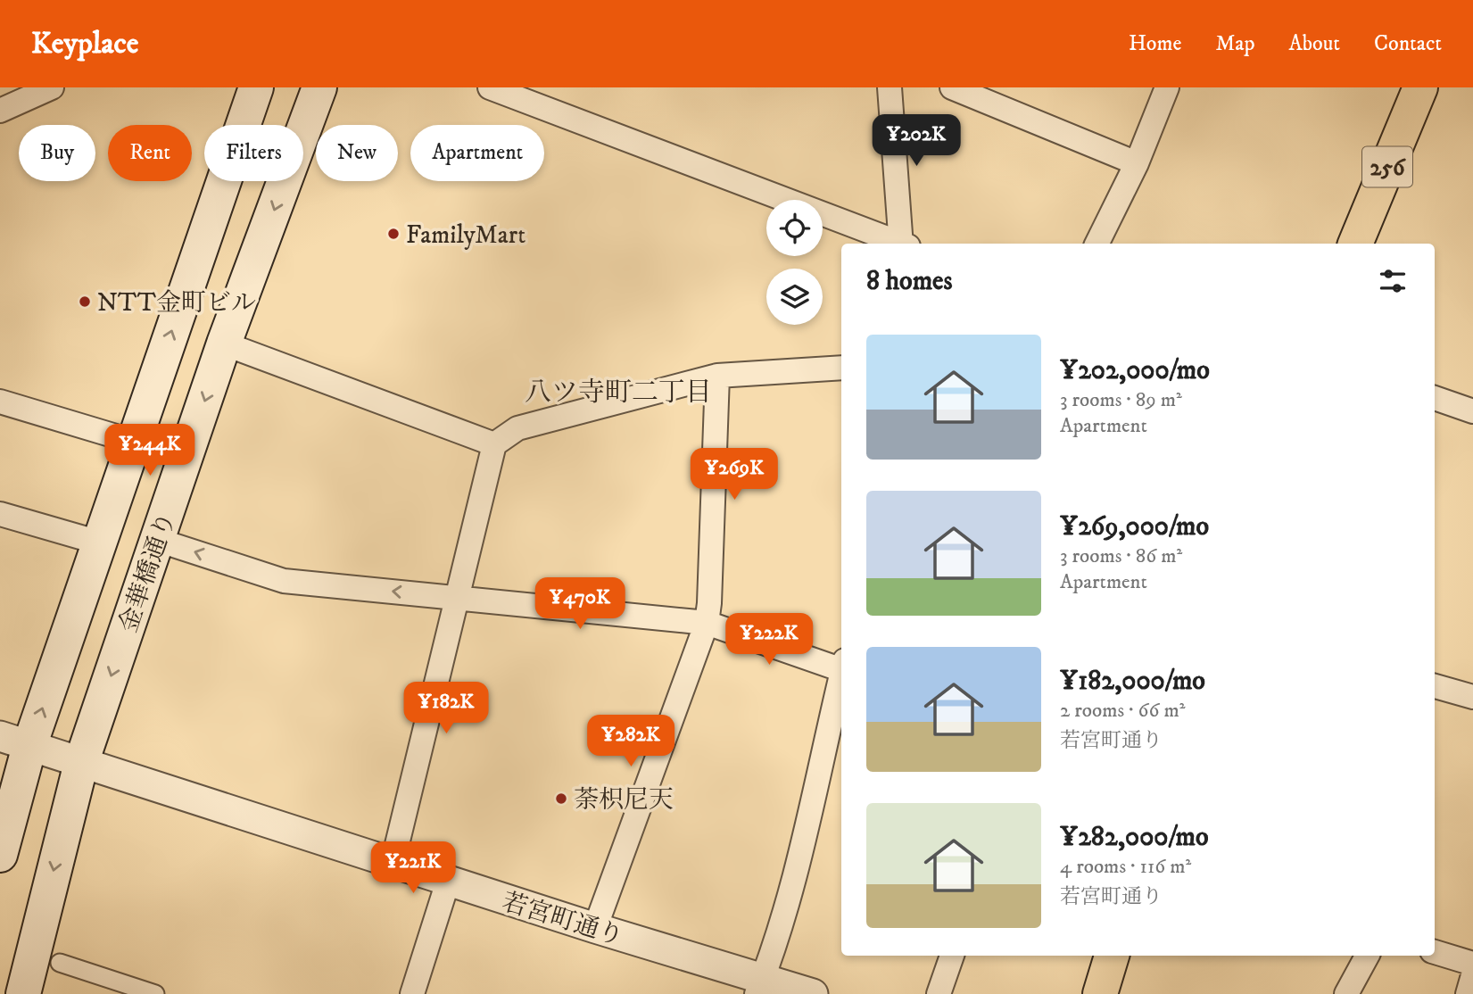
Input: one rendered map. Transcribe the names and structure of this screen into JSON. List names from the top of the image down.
{
  "streets": {
    "highway": ["256"],
    "main road": ["金華橋通り"],
    "street": ["若宮町通り"]
  },
  "crossings": [
    ["金華橋通り", "若宮町通り"]
  ],
  "districts": ["八ツ寺町二丁目"],
  "places": ["FamilyMart", "NTT金町ビル", "荼枳尼天"],
  "page": {
    "header": "Keyplace",
    "nav": [
      "Home",
      "Map",
      "About",
      "Contact"
    ],
    "price": [
      "¥202K",
      "¥244K",
      "¥269K",
      "¥470K",
      "¥222K",
      "¥182K",
      "¥282K",
      "¥221K"
    ],
    "chip": [
      "Buy",
      "Rent",
      "Filters",
      "New",
      "Apartment"
    ],
    "heading": "8 homes",
    "list": [
      {
        "name": "¥202,000/mo",
        "note": "3 rooms · 89 m² · Apartment"
      },
      {
        "name": "¥269,000/mo",
        "note": "3 rooms · 86 m² · Apartment"
      },
      {
        "name": "¥182,000/mo",
        "note": "2 rooms · 66 m² · 若宮町通り"
      },
      {
        "name": "¥282,000/mo",
        "note": "4 rooms · 116 m² · 若宮町通り"
      }
    ]
  }
}
